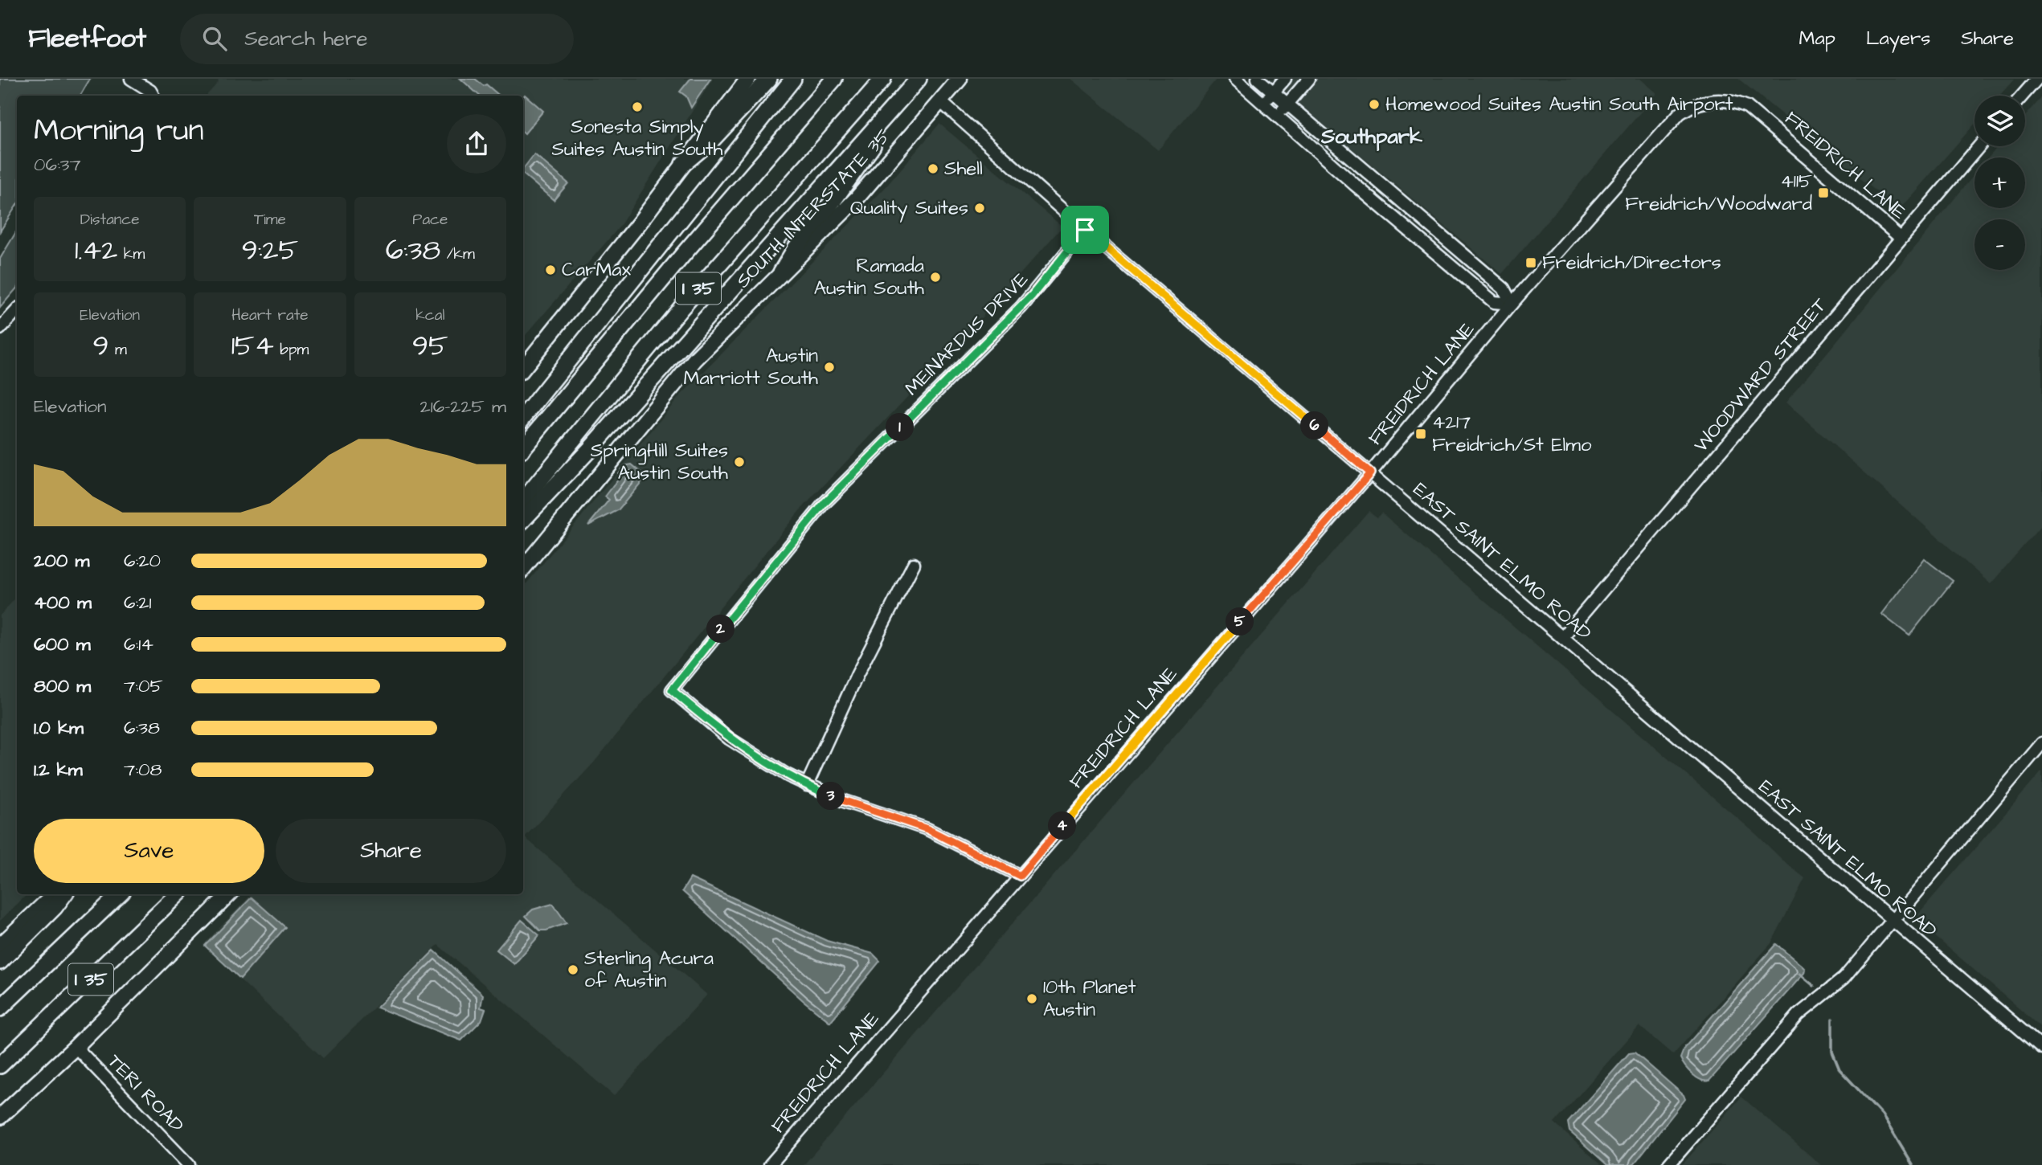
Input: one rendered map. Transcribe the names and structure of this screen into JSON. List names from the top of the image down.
{
  "streets": {
    "highway": ["I 35"],
    "main road": ["SOUTH INTERSTATE 35"],
    "street": [
      "FREIDRICH LANE",
      "MEINARDUS DRIVE",
      "WOODWARD STREET",
      "EAST SAINT ELMO ROAD",
      "TERI ROAD"
    ]
  },
  "crossings": [
    ["FREIDRICH LANE", "WOODWARD STREET"],
    ["FREIDRICH LANE", "EAST SAINT ELMO ROAD"],
    ["SOUTH INTERSTATE 35", "EAST SAINT ELMO ROAD"],
    ["MEINARDUS DRIVE", "EAST SAINT ELMO ROAD"],
    ["WOODWARD STREET", "EAST SAINT ELMO ROAD"]
  ],
  "districts": ["Southpark"],
  "places": {
    "other": [
      "Homewood Suites Austin South Airport",
      "Sonesta Simply Suites Austin South",
      "Shell",
      "Quality Suites",
      "CarMax",
      "Ramada Austin South",
      "Austin Marriott South",
      "SpringHill Suites Austin South",
      "Sterling Acura of Austin",
      "10th Planet Austin"
    ],
    "transit": ["4115 Freidrich/Woodward", "Freidrich/Directors", "4217 Freidrich/St Elmo"]
  },
  "page": {
    "header": "Fleetfoot",
    "search": "Search here",
    "nav": ["Map", "Layers", "Share"],
    "map_buttons": ["+", "−"],
    "heading": ["Morning run", "06:37"],
    "stats": [
      ["Distance", "1.42 km"],
      ["Time", "9:25"],
      ["Pace", "6:38 /km"],
      ["Elevation", "9 m"],
      ["Heart rate", "154 bpm"],
      ["kcal", "95"]
    ],
    "chart": ["Elevation", "216–225 m"],
    "pins": [
      "6",
      "1",
      "5",
      "2",
      "3",
      "4"
    ],
    "list": [
      {
        "name": "200 m",
        "note": "6:20"
      },
      {
        "name": "400 m",
        "note": "6:21"
      },
      {
        "name": "600 m",
        "note": "6:14"
      },
      {
        "name": "800 m",
        "note": "7:05"
      },
      {
        "name": "1.0 km",
        "note": "6:38"
      },
      {
        "name": "1.2 km",
        "note": "7:08"
      }
    ],
    "buttons": ["Save", "Share"]
  }
}
